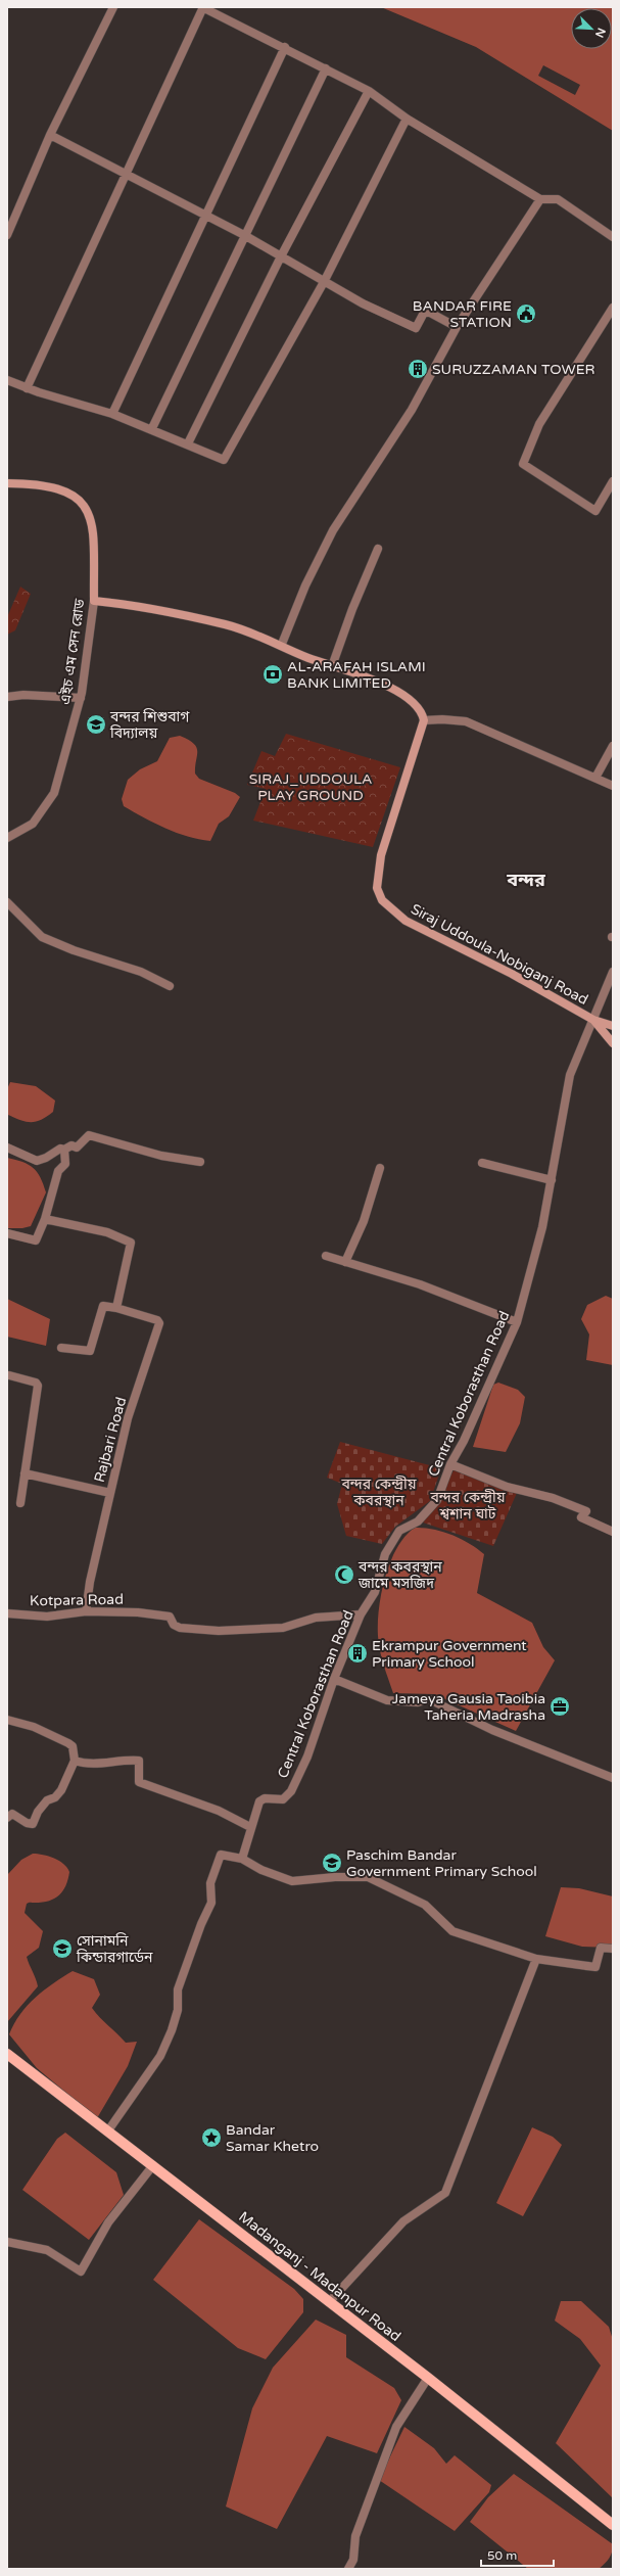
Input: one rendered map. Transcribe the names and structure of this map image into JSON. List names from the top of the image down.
{
  "streets": {
    "main road": ["এইচ এম সেন রোড", "Siraj Uddoula-Nobiganj Road", "Madanganj - Madanpur Road"],
    "street": ["Central Koborasthan Road", "Rajbari Road", "Kotpara Road"]
  },
  "crossings": [
    ["Siraj Uddoula-Nobiganj Road", "Central Koborasthan Road"],
    ["Central Koborasthan Road", "Kotpara Road"],
    ["Rajbari Road", "Kotpara Road"]
  ],
  "districts": ["বন্দর"],
  "parks": ["SIRAJ_UDDOULA PLAY GROUND", "বন্দর কেন্দ্রীয় কবরস্থান", "বন্দর কেন্দ্রীয় শ্বশান ঘাট"],
  "places": {
    "public building": ["BANDAR FIRE STATION"],
    "building": ["SURUZZAMAN TOWER", "Ekrampur Government Primary School"],
    "bank": ["AL-ARAFAH ISLAMI BANK LIMITED"],
    "school or university": ["বন্দর শিশুবাগ বিদ্যালয়", "Paschim Bandar Government Primary School", "সোনামনি কিন্ডারগার্ডেন"],
    "mosque": ["বন্দর কবরস্থান জামে মসজিদ"],
    "office": ["Jameya Gausia Taoibia Taheria Madrasha"],
    "place": ["Bandar Samar Khetro"]
  },
  "scale_bar": "50 m",
  "north": "bottom right"
}
